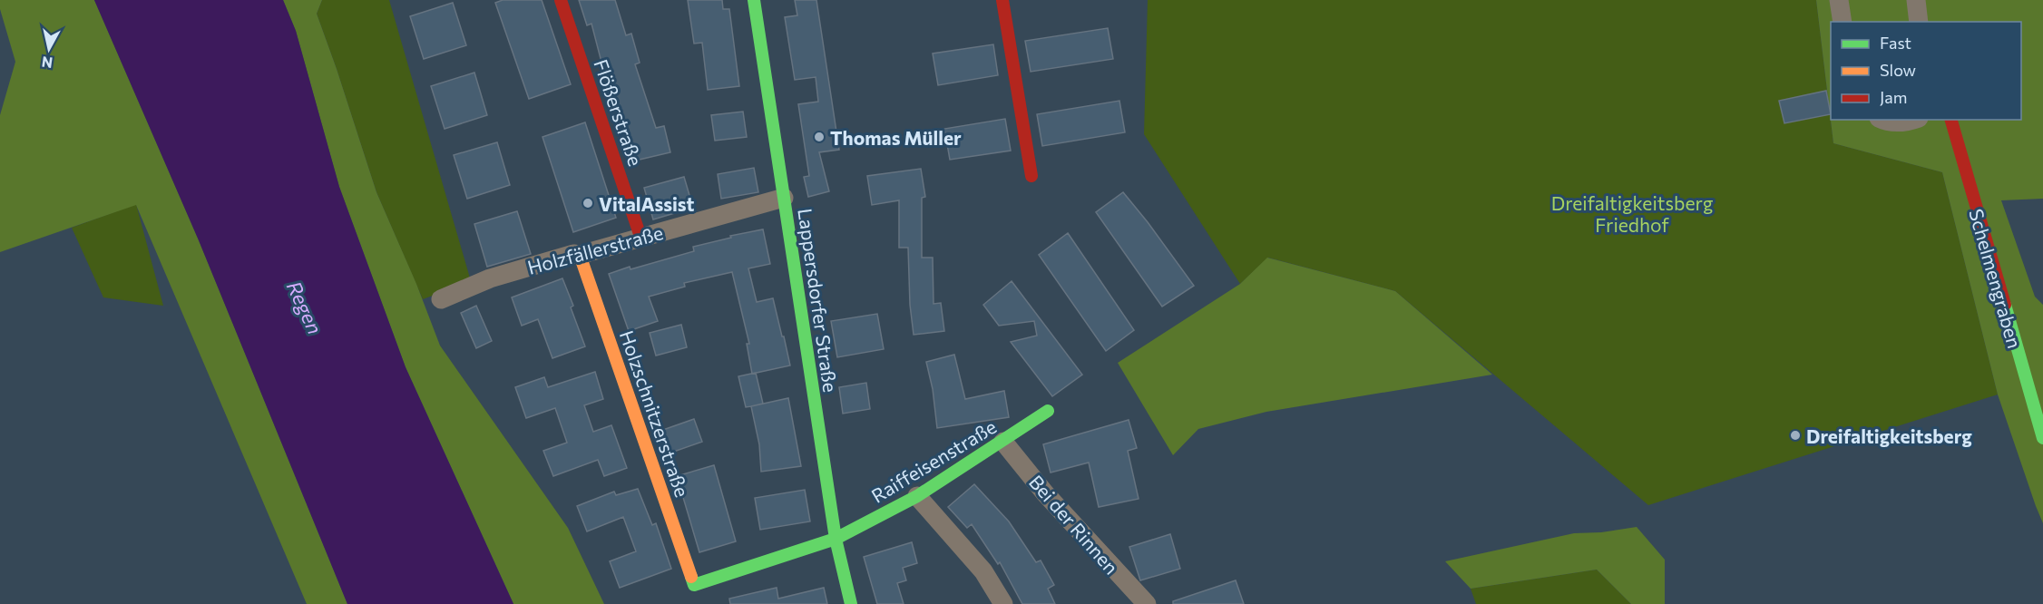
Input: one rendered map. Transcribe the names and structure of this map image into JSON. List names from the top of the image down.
{
  "streets": {
    "street": [
      "Flößerstraße",
      "Holzfällerstraße",
      "Schelmengraben",
      "Lappersdorfer Straße",
      "Holzschnitzerstraße",
      "Raiffeisenstraße",
      "Bei der Rinnen"
    ]
  },
  "crossings": [
    ["Flößerstraße", "Holzfällerstraße"],
    ["Holzfällerstraße", "Lappersdorfer Straße"],
    ["Holzfällerstraße", "Holzschnitzerstraße"],
    ["Lappersdorfer Straße", "Raiffeisenstraße"],
    ["Holzschnitzerstraße", "Raiffeisenstraße"],
    ["Raiffeisenstraße", "Bei der Rinnen"]
  ],
  "water": ["Regen"],
  "parks": ["Dreifaltigkeitsberg Friedhof"],
  "places": ["Thomas Müller", "VitalAssist", "Dreifaltigkeitsberg"],
  "legend": ["Fast", "Slow", "Jam"],
  "north": "bottom"
}
